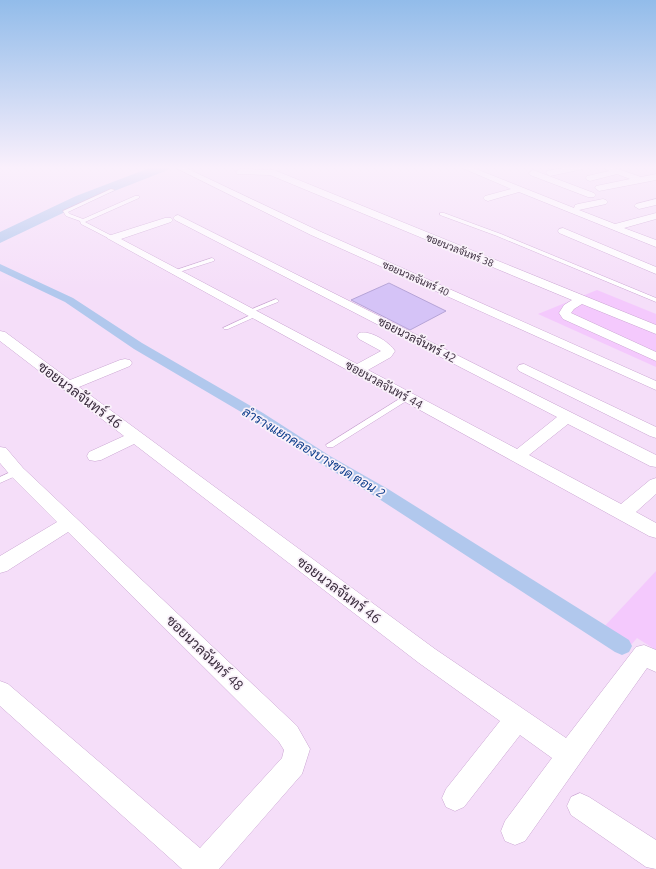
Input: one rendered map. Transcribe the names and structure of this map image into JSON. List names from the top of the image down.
{
  "streets": {
    "street": [
      "ซอยนวลจันทร์ 38",
      "ซอยนวลจันทร์ 40",
      "ซอยนวลจันทร์ 42",
      "ซอยนวลจันทร์ 44",
      "ซอยนวลจันทร์ 46",
      "ซอยนวลจันทร์ 48"
    ]
  },
  "crossings": [
    ["ซอยนวลจันทร์ 42", "ซอยนวลจันทร์ 44"]
  ],
  "water": ["ลำรางแยกคลองบางขวด ตอน 2"]
}
